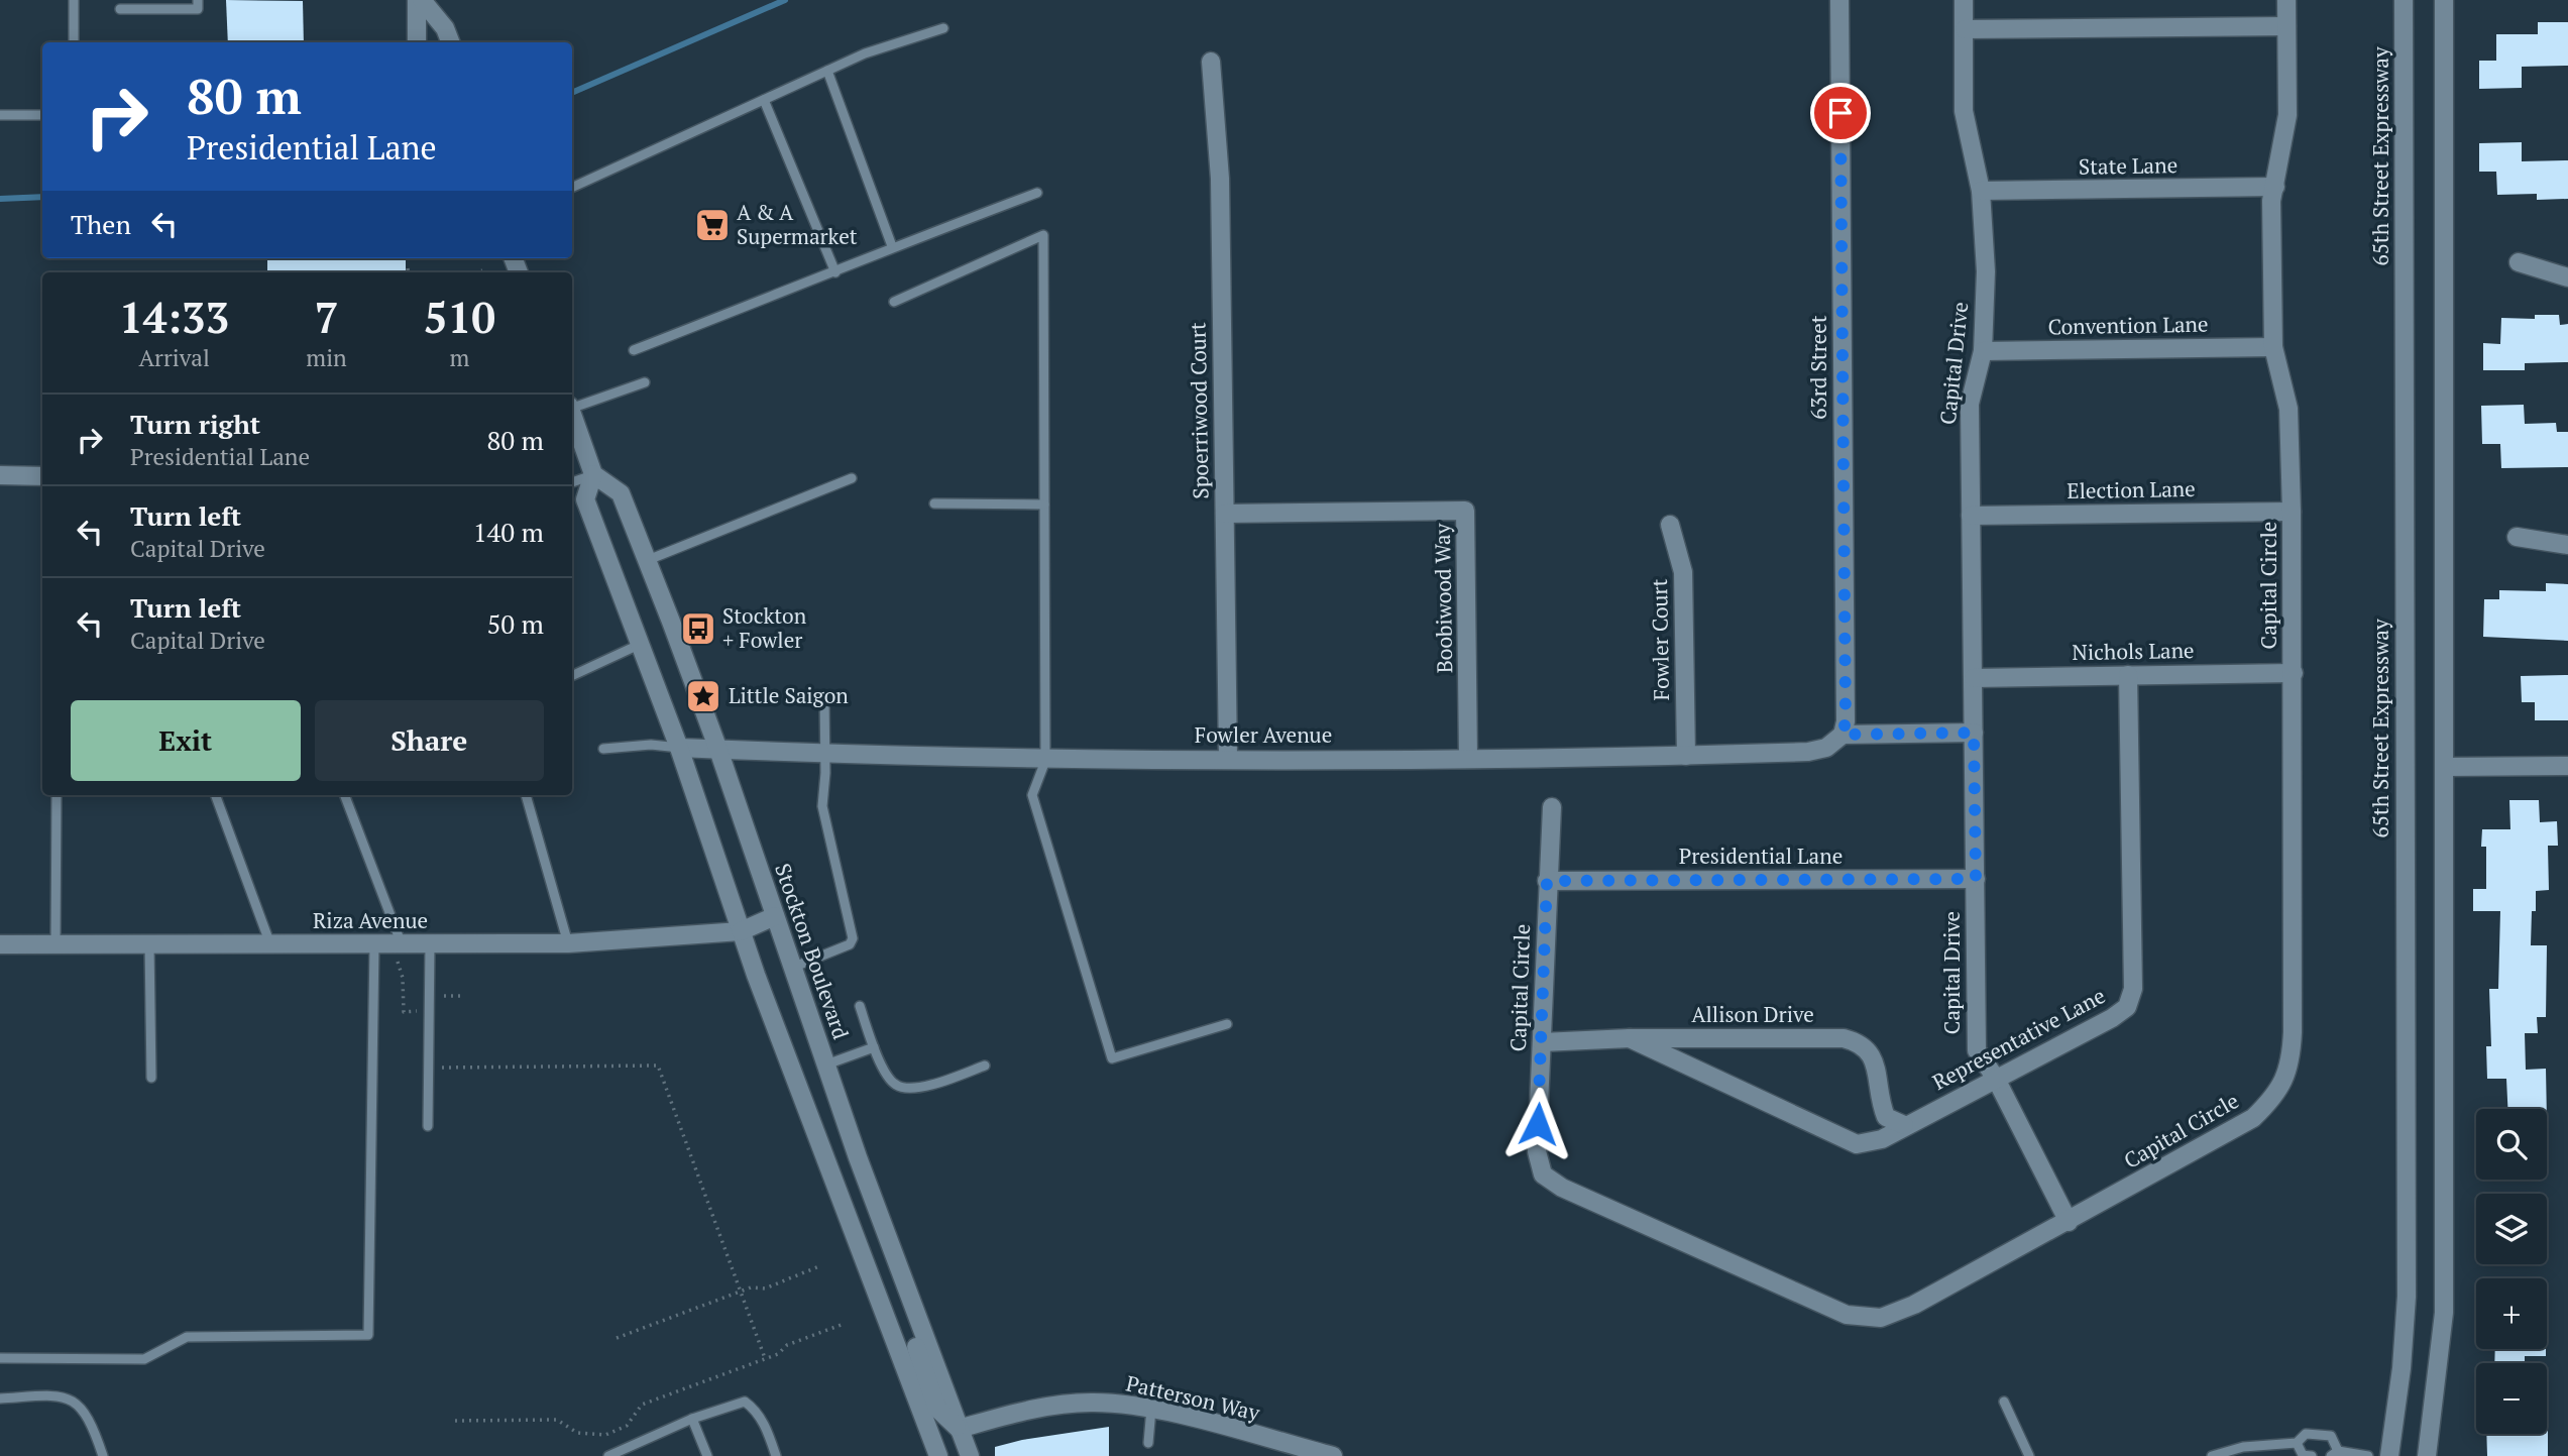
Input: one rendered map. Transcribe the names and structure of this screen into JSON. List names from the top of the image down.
{
  "streets": {
    "street": [
      "65th Street Expressway",
      "State Lane",
      "Convention Lane",
      "Capital Drive",
      "63rd Street",
      "Spoerriwood Court",
      "Election Lane",
      "Capital Circle",
      "Boobiwood Way",
      "Fowler Court",
      "Nichols Lane",
      "Fowler Avenue",
      "Presidential Lane",
      "Riza Avenue",
      "Stockton Boulevard",
      "Allison Drive",
      "Representative Lane",
      "Patterson Way"
    ]
  },
  "crossings": [
    ["State Lane", "Capital Drive"],
    ["State Lane", "Capital Circle"],
    ["Convention Lane", "Capital Drive"],
    ["Convention Lane", "Capital Circle"],
    ["Capital Drive", "Election Lane"],
    ["Capital Drive", "Capital Circle"],
    ["Capital Drive", "Nichols Lane"],
    ["Capital Drive", "Presidential Lane"],
    ["Capital Drive", "Representative Lane"],
    ["63rd Street", "Fowler Avenue"],
    ["Spoerriwood Court", "Boobiwood Way"],
    ["Spoerriwood Court", "Fowler Avenue"],
    ["Election Lane", "Capital Circle"],
    ["Capital Circle", "Nichols Lane"],
    ["Capital Circle", "Presidential Lane"],
    ["Capital Circle", "Allison Drive"],
    ["Boobiwood Way", "Fowler Avenue"],
    ["Fowler Court", "Fowler Avenue"],
    ["Nichols Lane", "Representative Lane"],
    ["Fowler Avenue", "Stockton Boulevard"],
    ["Riza Avenue", "Stockton Boulevard"],
    ["Stockton Boulevard", "Patterson Way"],
    ["Allison Drive", "Representative Lane"]
  ],
  "places": {
    "supermarket": ["A & A Supermarket"],
    "bus stop": ["Stockton + Fowler"],
    "place": ["Little Saigon"]
  },
  "page": {
    "turn": ["80 m", "Presidential Lane"],
    "then": "Then",
    "eta": [
      "14:33",
      "Arrival",
      "7",
      "min",
      "510",
      "m"
    ],
    "list": [
      {
        "name": "Turn right",
        "note": "Presidential Lane",
        "value": "80 m"
      },
      {
        "name": "Turn left",
        "note": "Capital Drive",
        "value": "140 m"
      },
      {
        "name": "Turn left",
        "note": "Capital Drive",
        "value": "50 m"
      }
    ],
    "buttons": ["Exit", "Share"],
    "map_buttons": ["+", "−"]
  }
}
